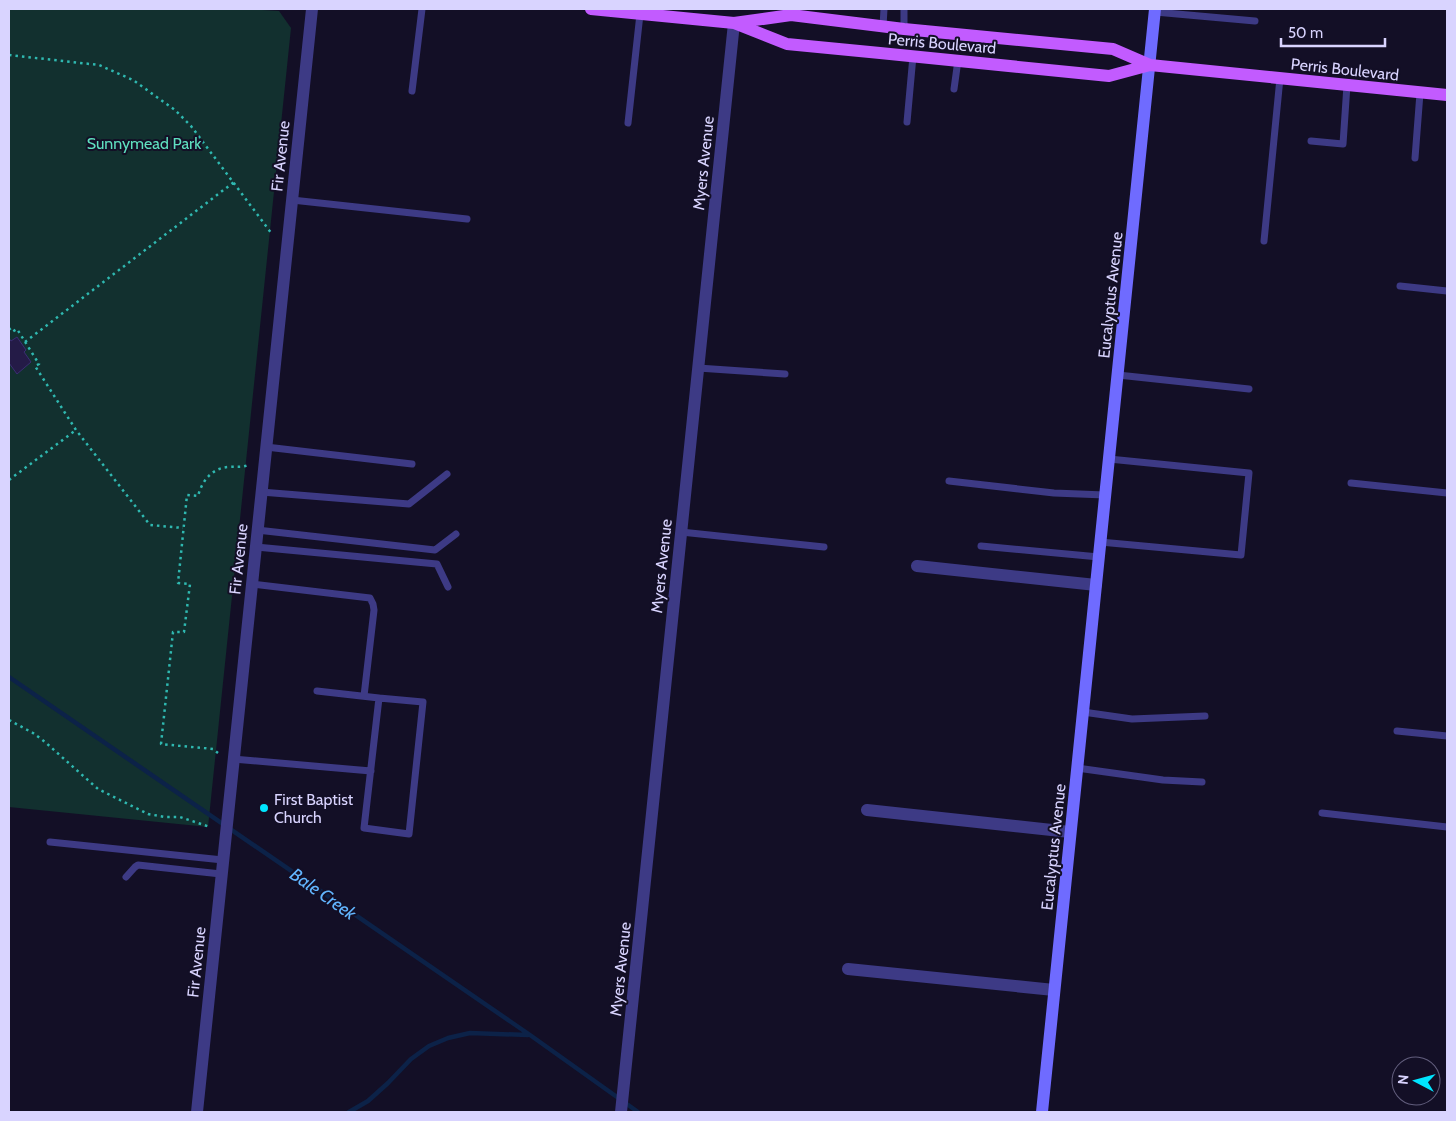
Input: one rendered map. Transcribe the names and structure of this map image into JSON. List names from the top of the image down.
{
  "streets": {
    "main road": ["Perris Boulevard"],
    "street": ["Fir Avenue", "Myers Avenue", "Eucalyptus Avenue"]
  },
  "crossings": [
    ["Perris Boulevard", "Myers Avenue"],
    ["Perris Boulevard", "Eucalyptus Avenue"]
  ],
  "water": ["Bale Creek"],
  "parks": ["Sunnymead Park"],
  "places": ["First Baptist Church"],
  "scale_bar": "50 m",
  "north": "left"
}
